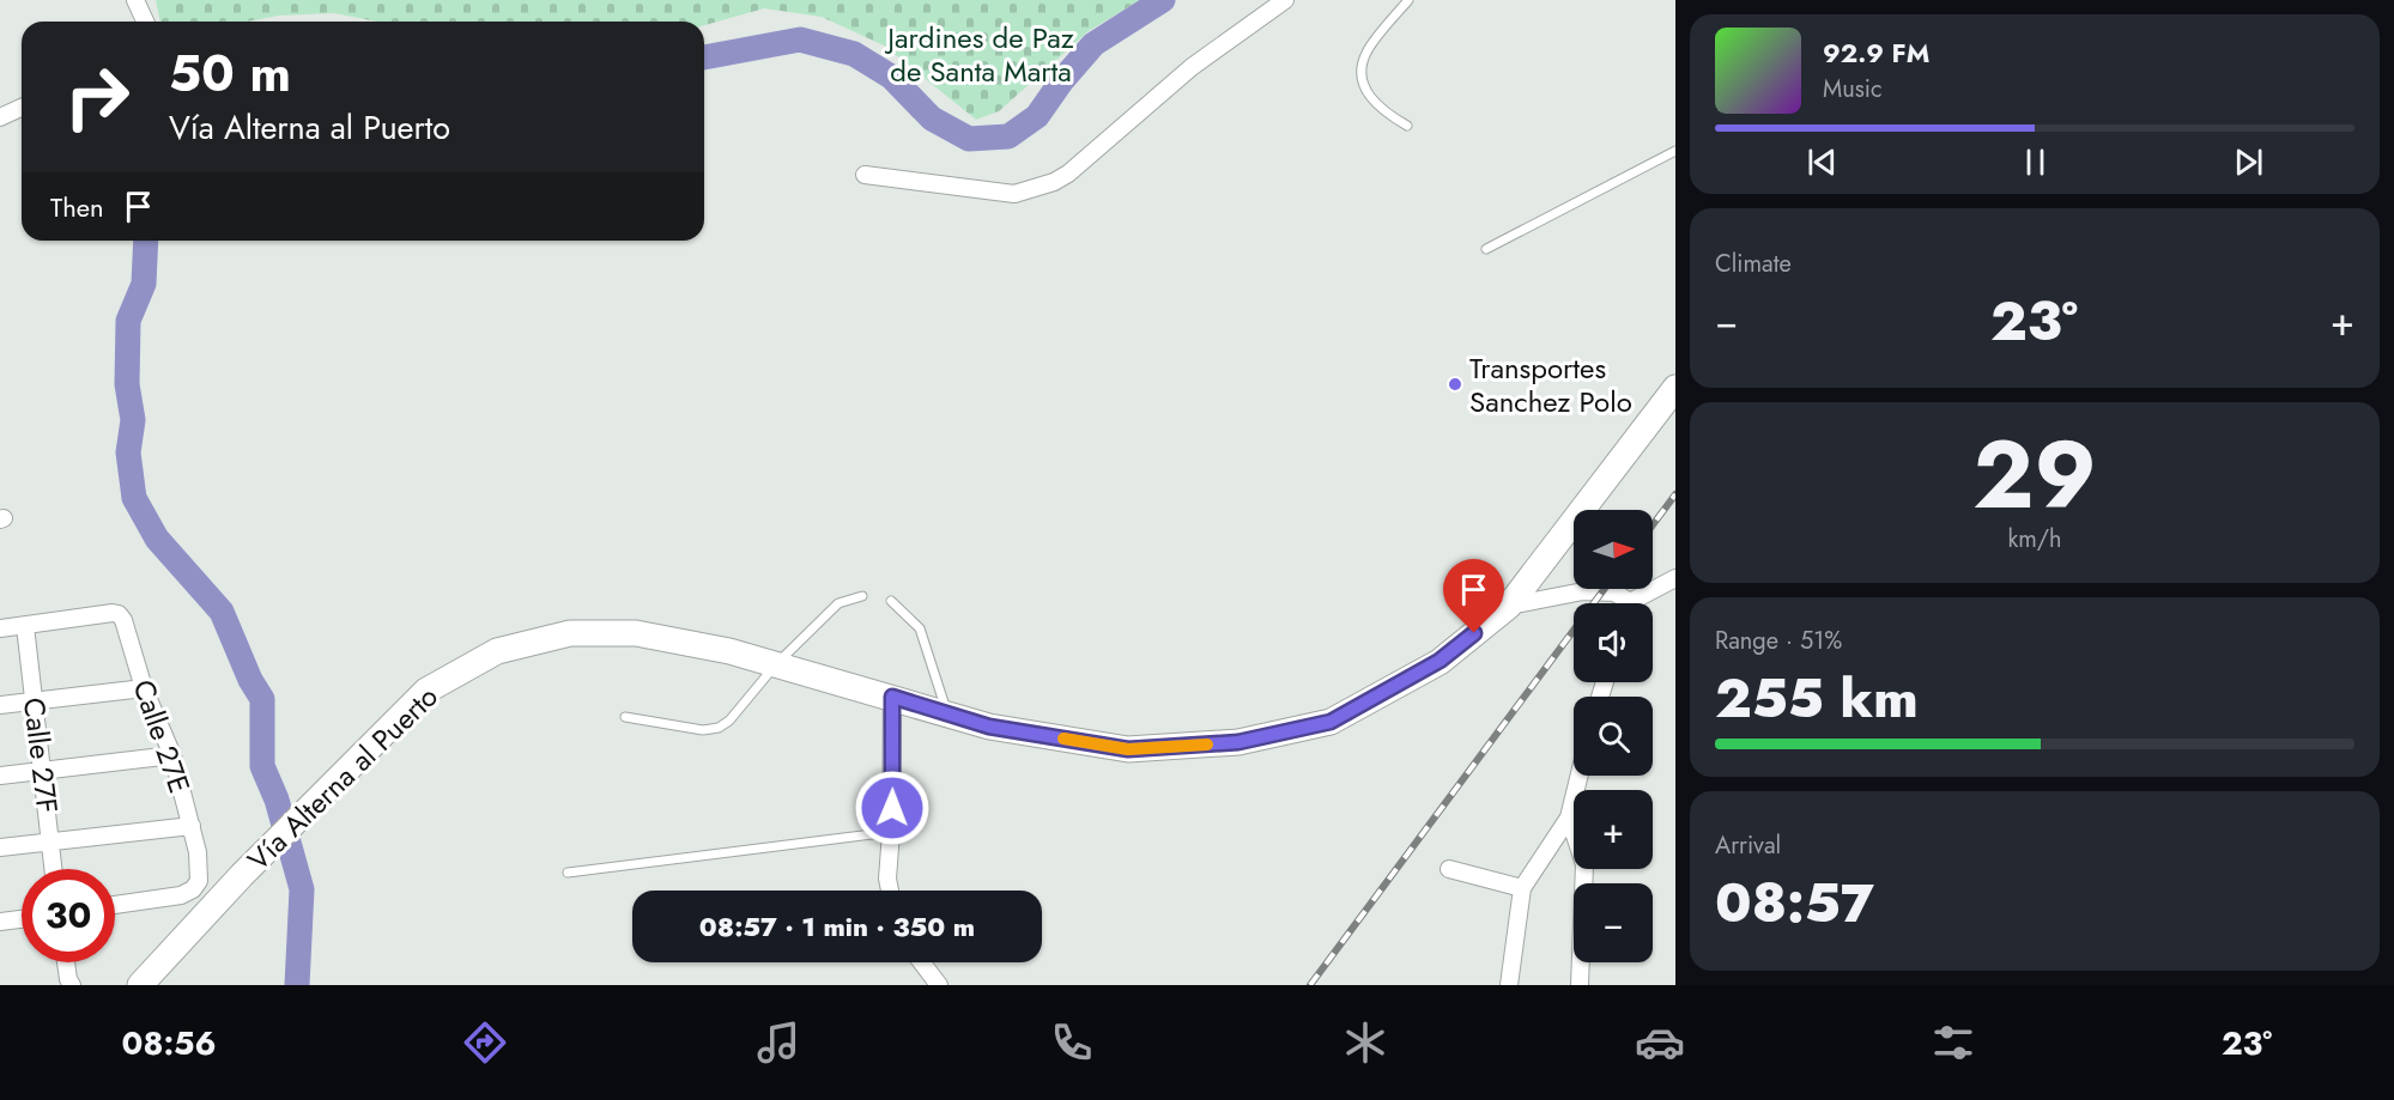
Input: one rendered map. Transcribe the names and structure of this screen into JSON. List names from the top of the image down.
{
  "streets": {
    "main road": ["Vía Alterna al Puerto"],
    "street": ["Calle 27E", "Calle 27F"]
  },
  "crossings": [
    ["Calle 27E", "Calle 27F"]
  ],
  "parks": ["Jardines de Paz de Santa Marta"],
  "places": ["Transportes Sanchez Polo"],
  "north": "right",
  "page": {
    "turn": ["50 m", "Vía Alterna al Puerto"],
    "song": ["92.9 FM", "Music"],
    "then": "Then",
    "tile": [
      "Climate",
      ["29", "km/h"],
      ["Range · 51%", "255 km"],
      ["Arrival", "08:57"]
    ],
    "heat": ["−", "23°", "+"],
    "map_buttons": ["+", "−"],
    "limit": "30",
    "trip": "08:57 · 1 min · 350 m",
    "tabs": ["08:56", "23°"]
  }
}
